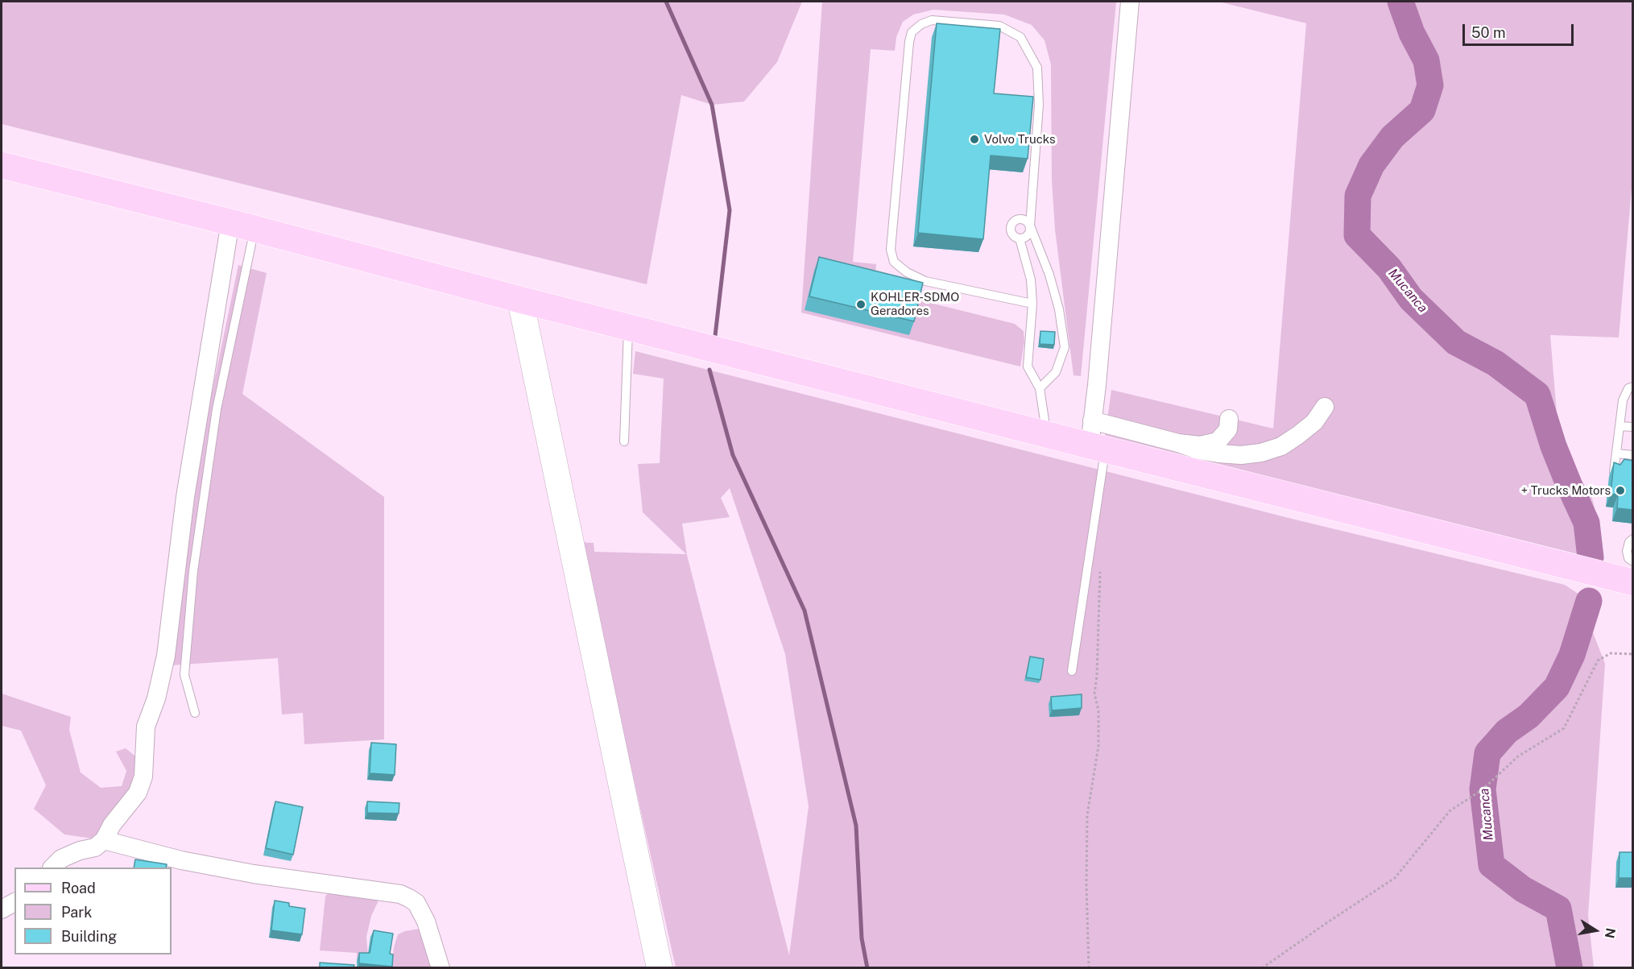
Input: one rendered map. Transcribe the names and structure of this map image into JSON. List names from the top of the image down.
{
  "water": ["Mucanca"],
  "places": ["Volvo Trucks", "KOHLER-SDMO Geradores", "+ Trucks Motors"],
  "legend": ["Road", "Park", "Building"],
  "scale_bar": "50 m",
  "north": "right"
}
